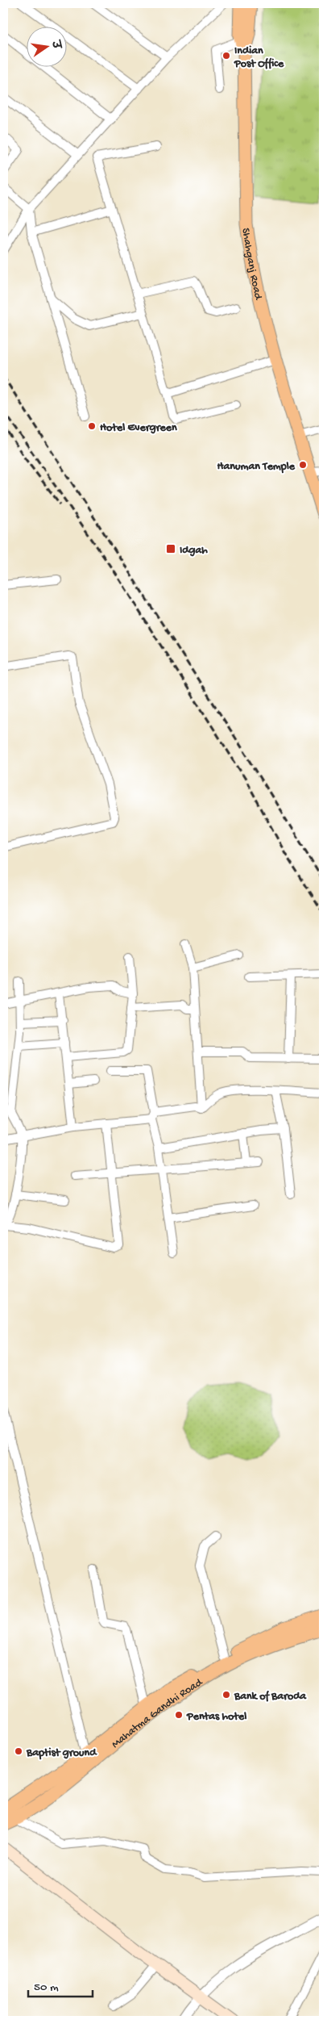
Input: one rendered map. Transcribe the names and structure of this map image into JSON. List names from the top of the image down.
{
  "streets": {
    "highway": ["Mahatma Gandhi Road"],
    "main road": ["Shahganj Road"]
  },
  "places": {
    "other": [
      "Indian Post Office",
      "Hotel Evergreen",
      "Hanuman Temple",
      "Bank of Baroda",
      "Pentas hotel",
      "Baptist ground"
    ],
    "transit": ["Idgah"]
  },
  "scale_bar": "50 m",
  "north": "right"
}
